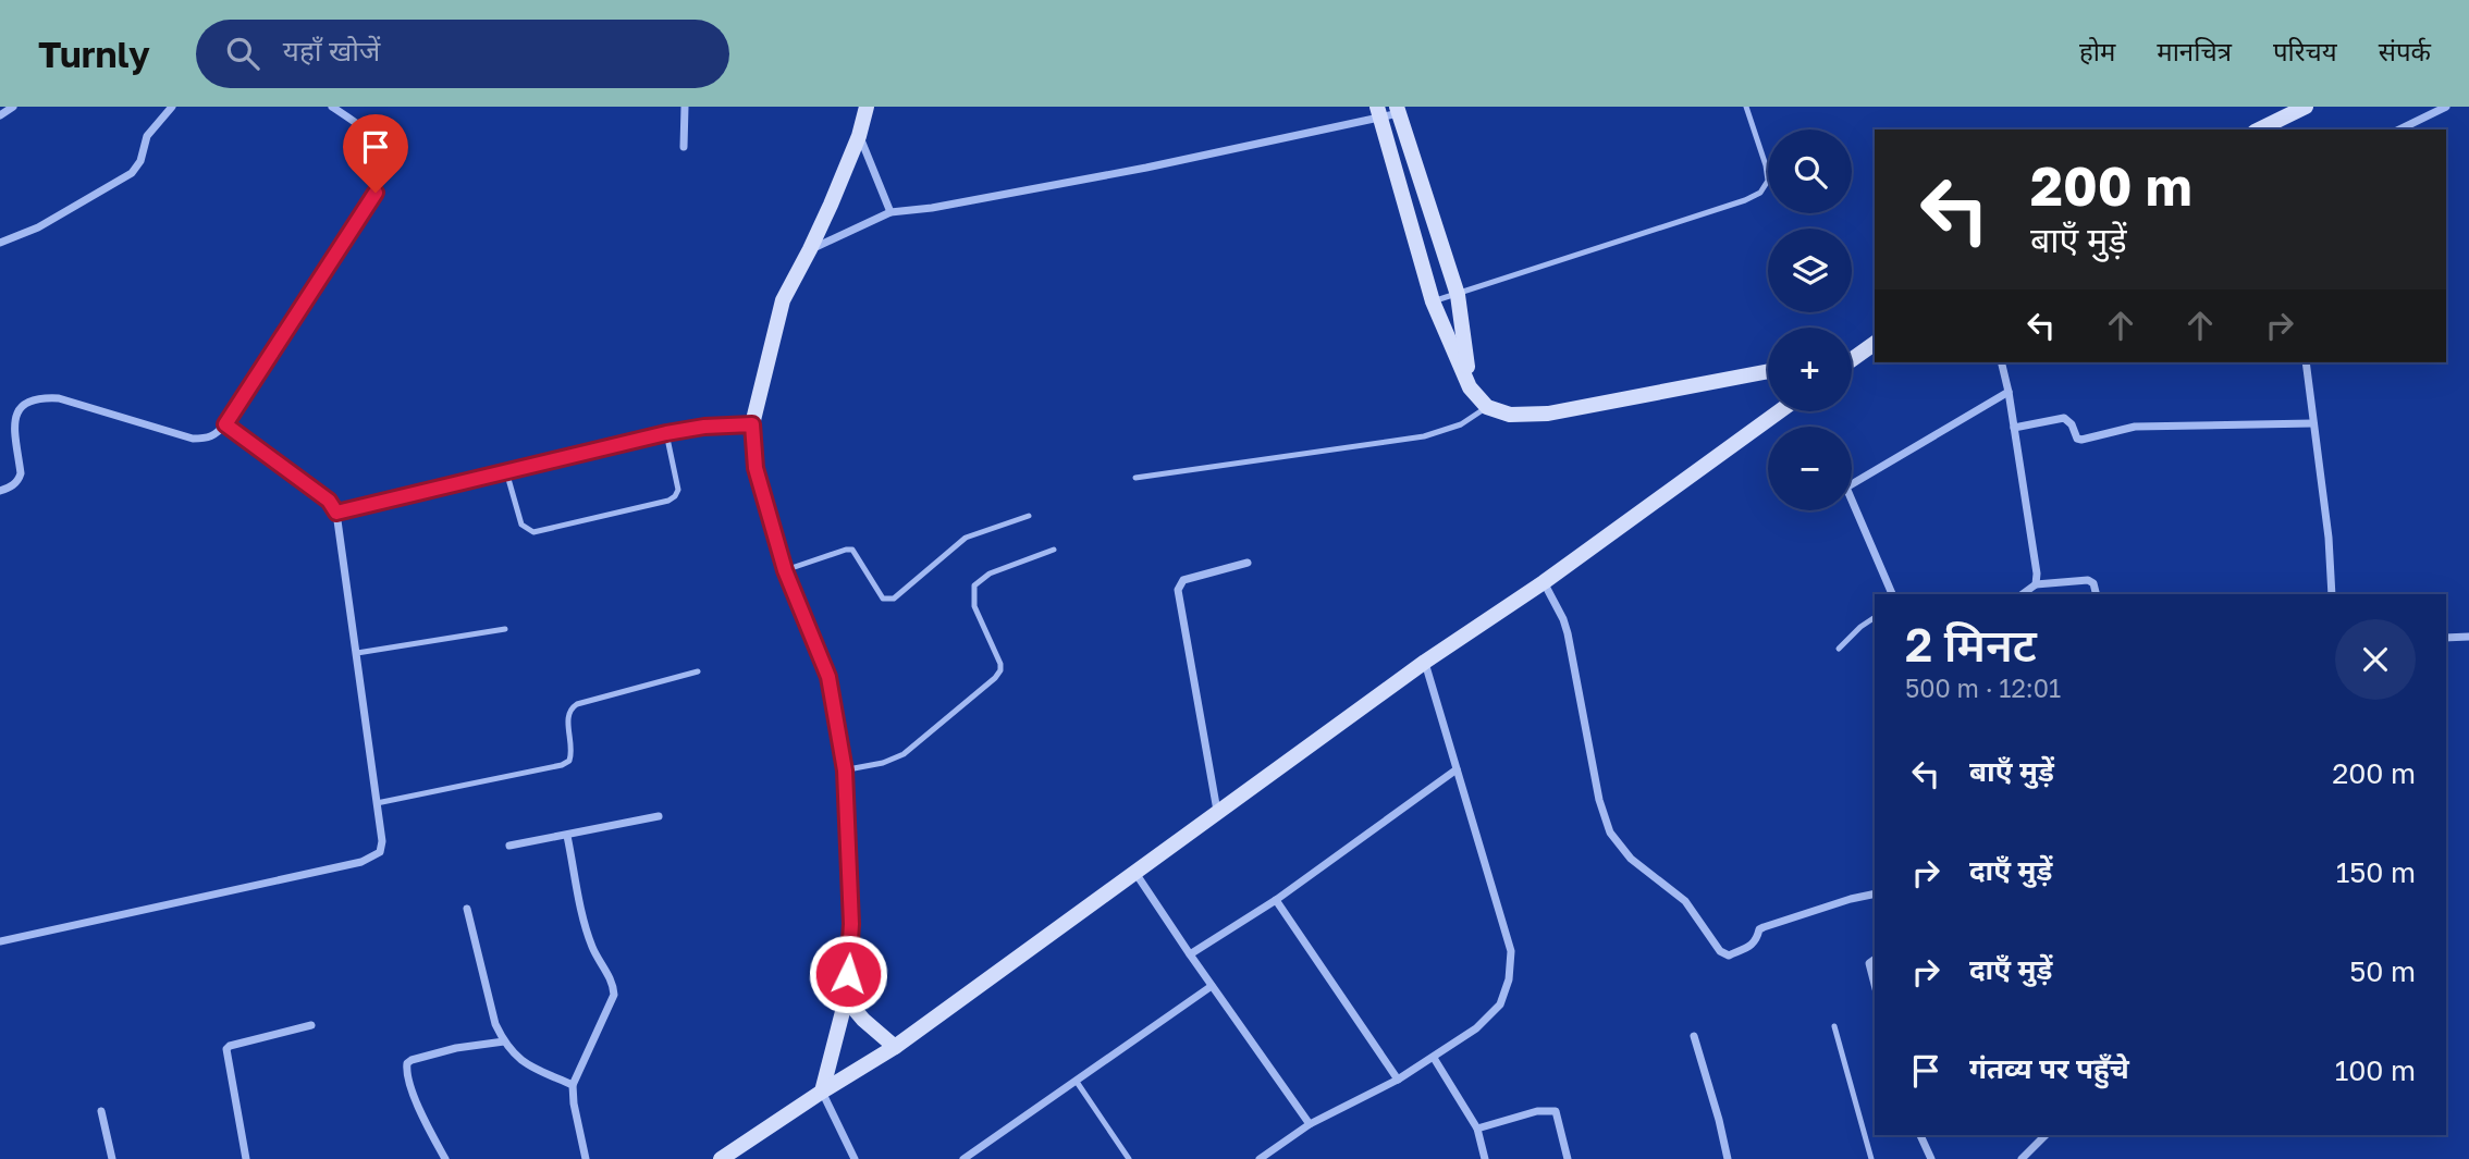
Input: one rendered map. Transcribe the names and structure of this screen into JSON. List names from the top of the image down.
{
  "page": {
    "header": "Turnly",
    "search": "यहाँ खोजें",
    "nav": [
      "होम",
      "मानचित्र",
      "परिचय",
      "संपर्क"
    ],
    "map_buttons": ["+", "−"],
    "turn": ["200 m", "बाएँ मुड़ें"],
    "heading": ["2 मिनट", "500 m · 12:01"],
    "list": [
      {
        "name": "बाएँ मुड़ें",
        "value": "200 m"
      },
      {
        "name": "दाएँ मुड़ें",
        "value": "150 m"
      },
      {
        "name": "दाएँ मुड़ें",
        "value": "50 m"
      },
      {
        "name": "गंतव्य पर पहुँचे",
        "value": "100 m"
      }
    ]
  }
}
